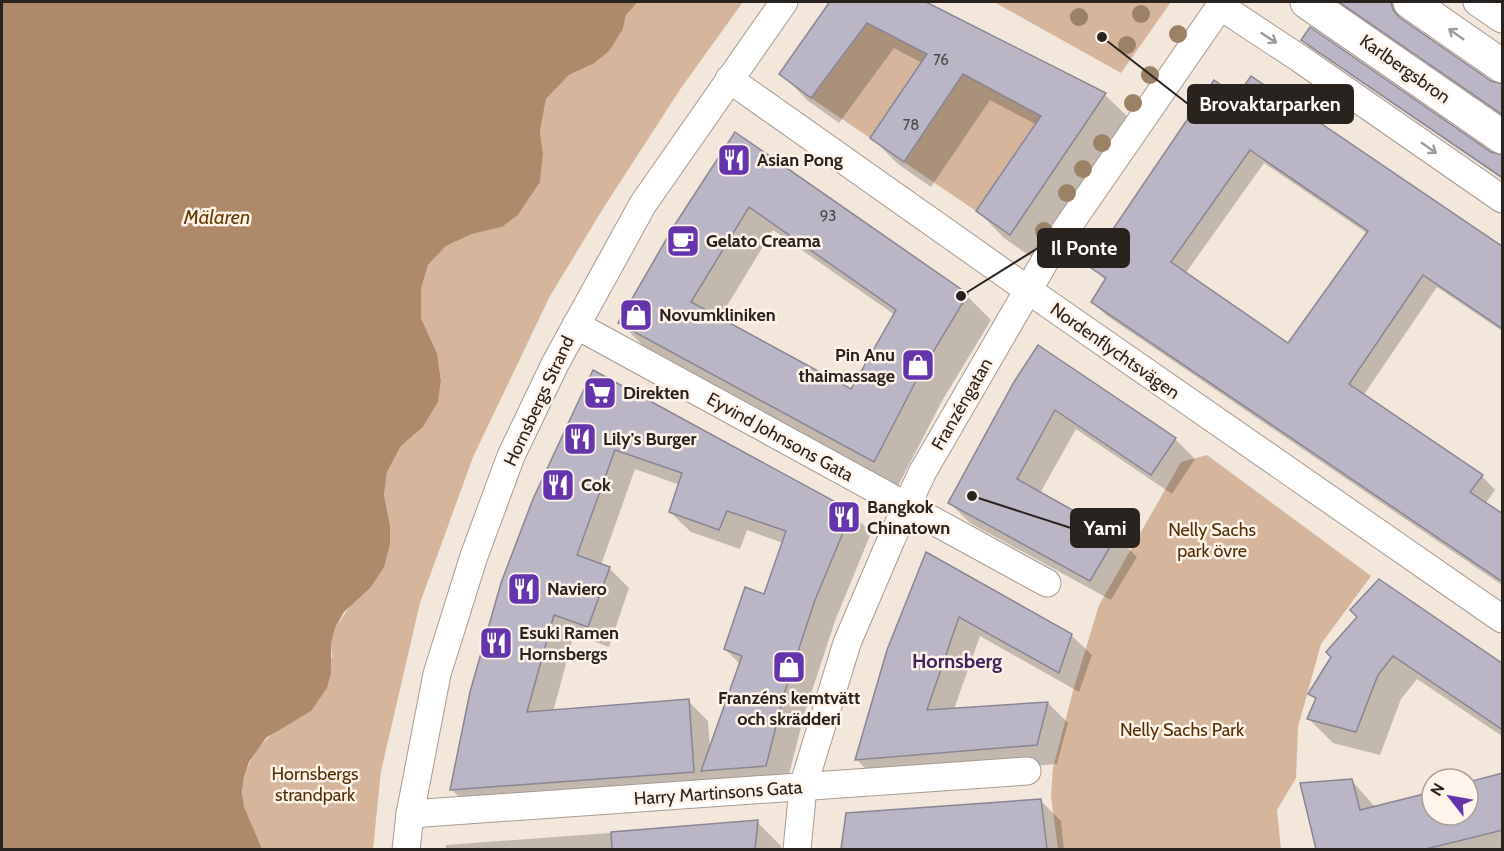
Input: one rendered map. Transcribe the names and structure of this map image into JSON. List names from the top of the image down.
{
  "streets": {
    "highway": ["Karlbergsbron"],
    "street": [
      "Nordenflychtsvägen",
      "Hornsbergs Strand",
      "Franzéngatan",
      "Eyvind Johnsons Gata",
      "Harry Martinsons Gata"
    ]
  },
  "crossings": [
    ["Nordenflychtsvägen", "Hornsbergs Strand"],
    ["Nordenflychtsvägen", "Franzéngatan"],
    ["Hornsbergs Strand", "Eyvind Johnsons Gata"],
    ["Hornsbergs Strand", "Harry Martinsons Gata"],
    ["Franzéngatan", "Eyvind Johnsons Gata"],
    ["Franzéngatan", "Harry Martinsons Gata"]
  ],
  "districts": ["Hornsberg"],
  "water": ["Mälaren"],
  "parks": ["Nelly Sachs park övre", "Nelly Sachs Park", "Hornsbergs strandpark"],
  "places": {
    "other": ["Brovaktarparken", "Il Ponte", "Yami"],
    "restaurant": [
      "Asian Pong",
      "Lily's Burger",
      "Cok",
      "Bangkok Chinatown",
      "Naviero",
      "Esuki Ramen Hornsbergs"
    ],
    "cafe": ["Gelato Creama"],
    "shop": ["Novumkliniken", "Pin Anu thaimassage", "Franzéns kemtvätt och skrädderi"],
    "supermarket": ["Direkten"]
  },
  "house_numbers": ["76", "78", "93"],
  "north": "top left"
}
